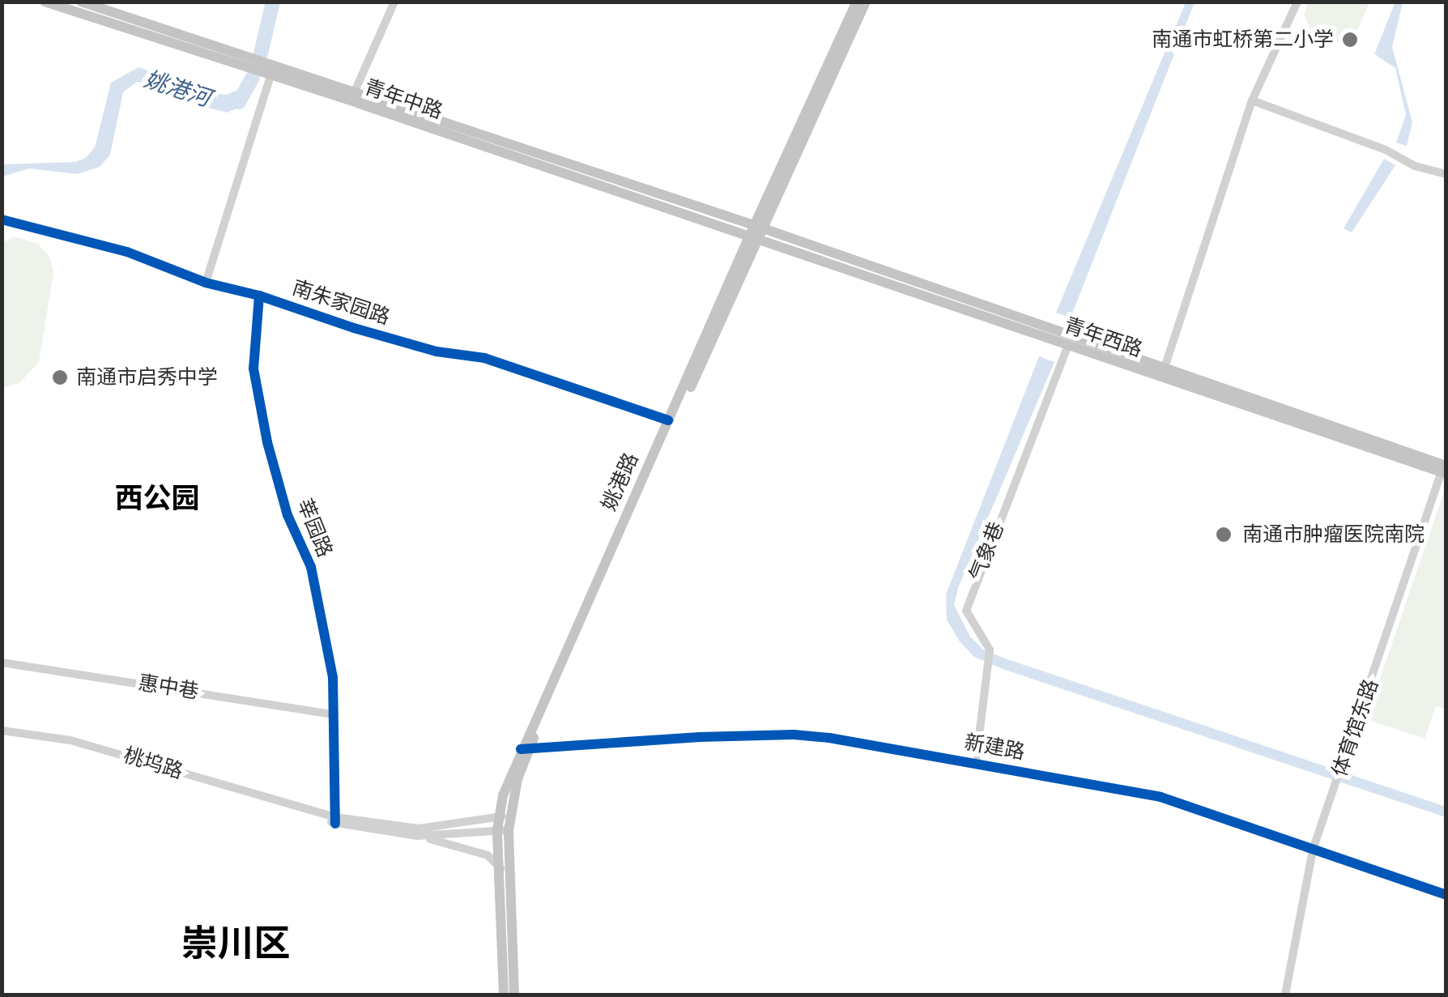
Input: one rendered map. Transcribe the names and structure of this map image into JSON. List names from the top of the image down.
{
  "streets": {
    "main road": ["青年中路", "青年西路", "姚港路"],
    "street": [
      "南朱家园路",
      "莘园路",
      "气象巷",
      "惠中巷",
      "体育馆东路",
      "新建路",
      "桃坞路"
    ]
  },
  "crossings": [
    ["青年中路", "青年西路"],
    ["青年中路", "姚港路"],
    ["南朱家园路", "姚港路"],
    ["南朱家园路", "莘园路"],
    ["青年西路", "姚港路"],
    ["青年西路", "气象巷"],
    ["青年西路", "体育馆东路"],
    ["姚港路", "新建路"],
    ["姚港路", "桃坞路"],
    ["莘园路", "惠中巷"],
    ["莘园路", "桃坞路"],
    ["气象巷", "新建路"],
    ["体育馆东路", "新建路"]
  ],
  "districts": ["西公园", "崇川区"],
  "water": ["姚港河"],
  "places": ["南通市虹桥第二小学", "南通市启秀中学", "南通市肿瘤医院南院"]
}
